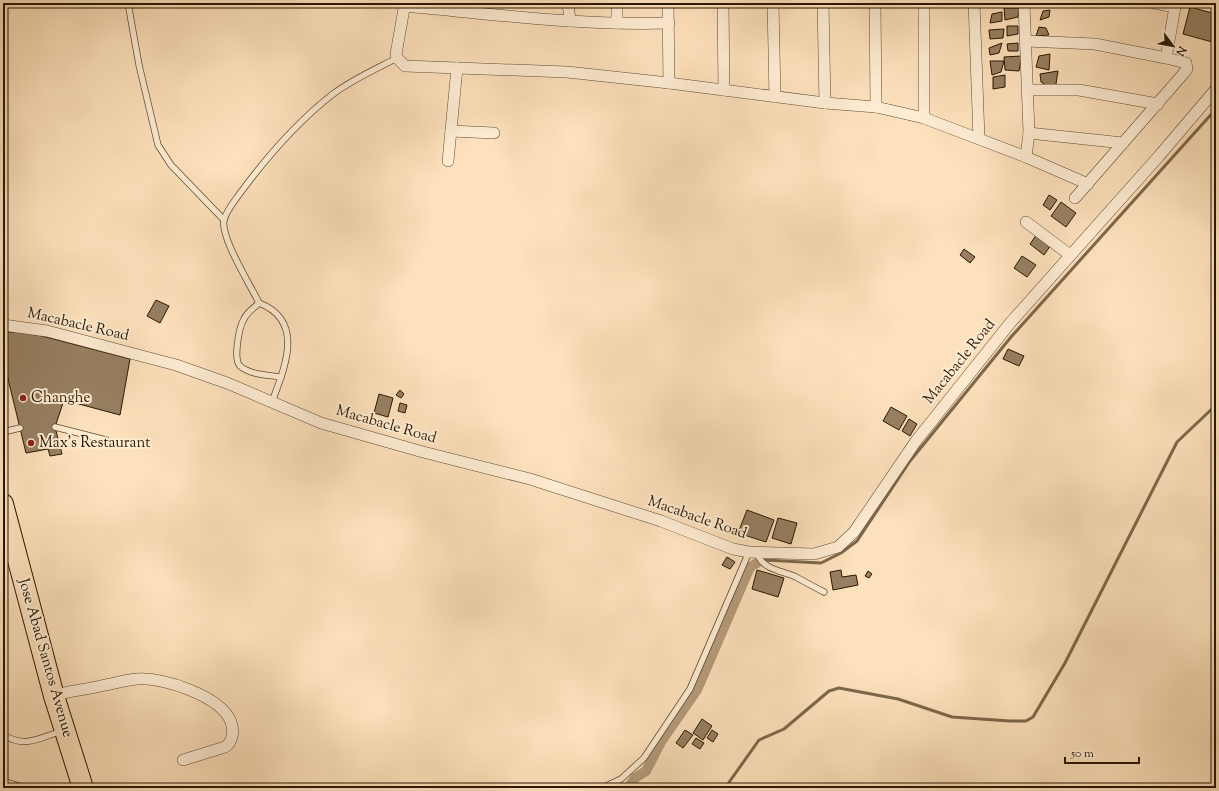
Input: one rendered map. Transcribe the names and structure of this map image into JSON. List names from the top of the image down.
{
  "streets": {
    "highway": ["Jose Abad Santos Avenue"],
    "street": ["Macabacle Road"]
  },
  "places": ["Changhe", "Max's Restaurant"],
  "scale_bar": "50 m",
  "north": "bottom right"
}
